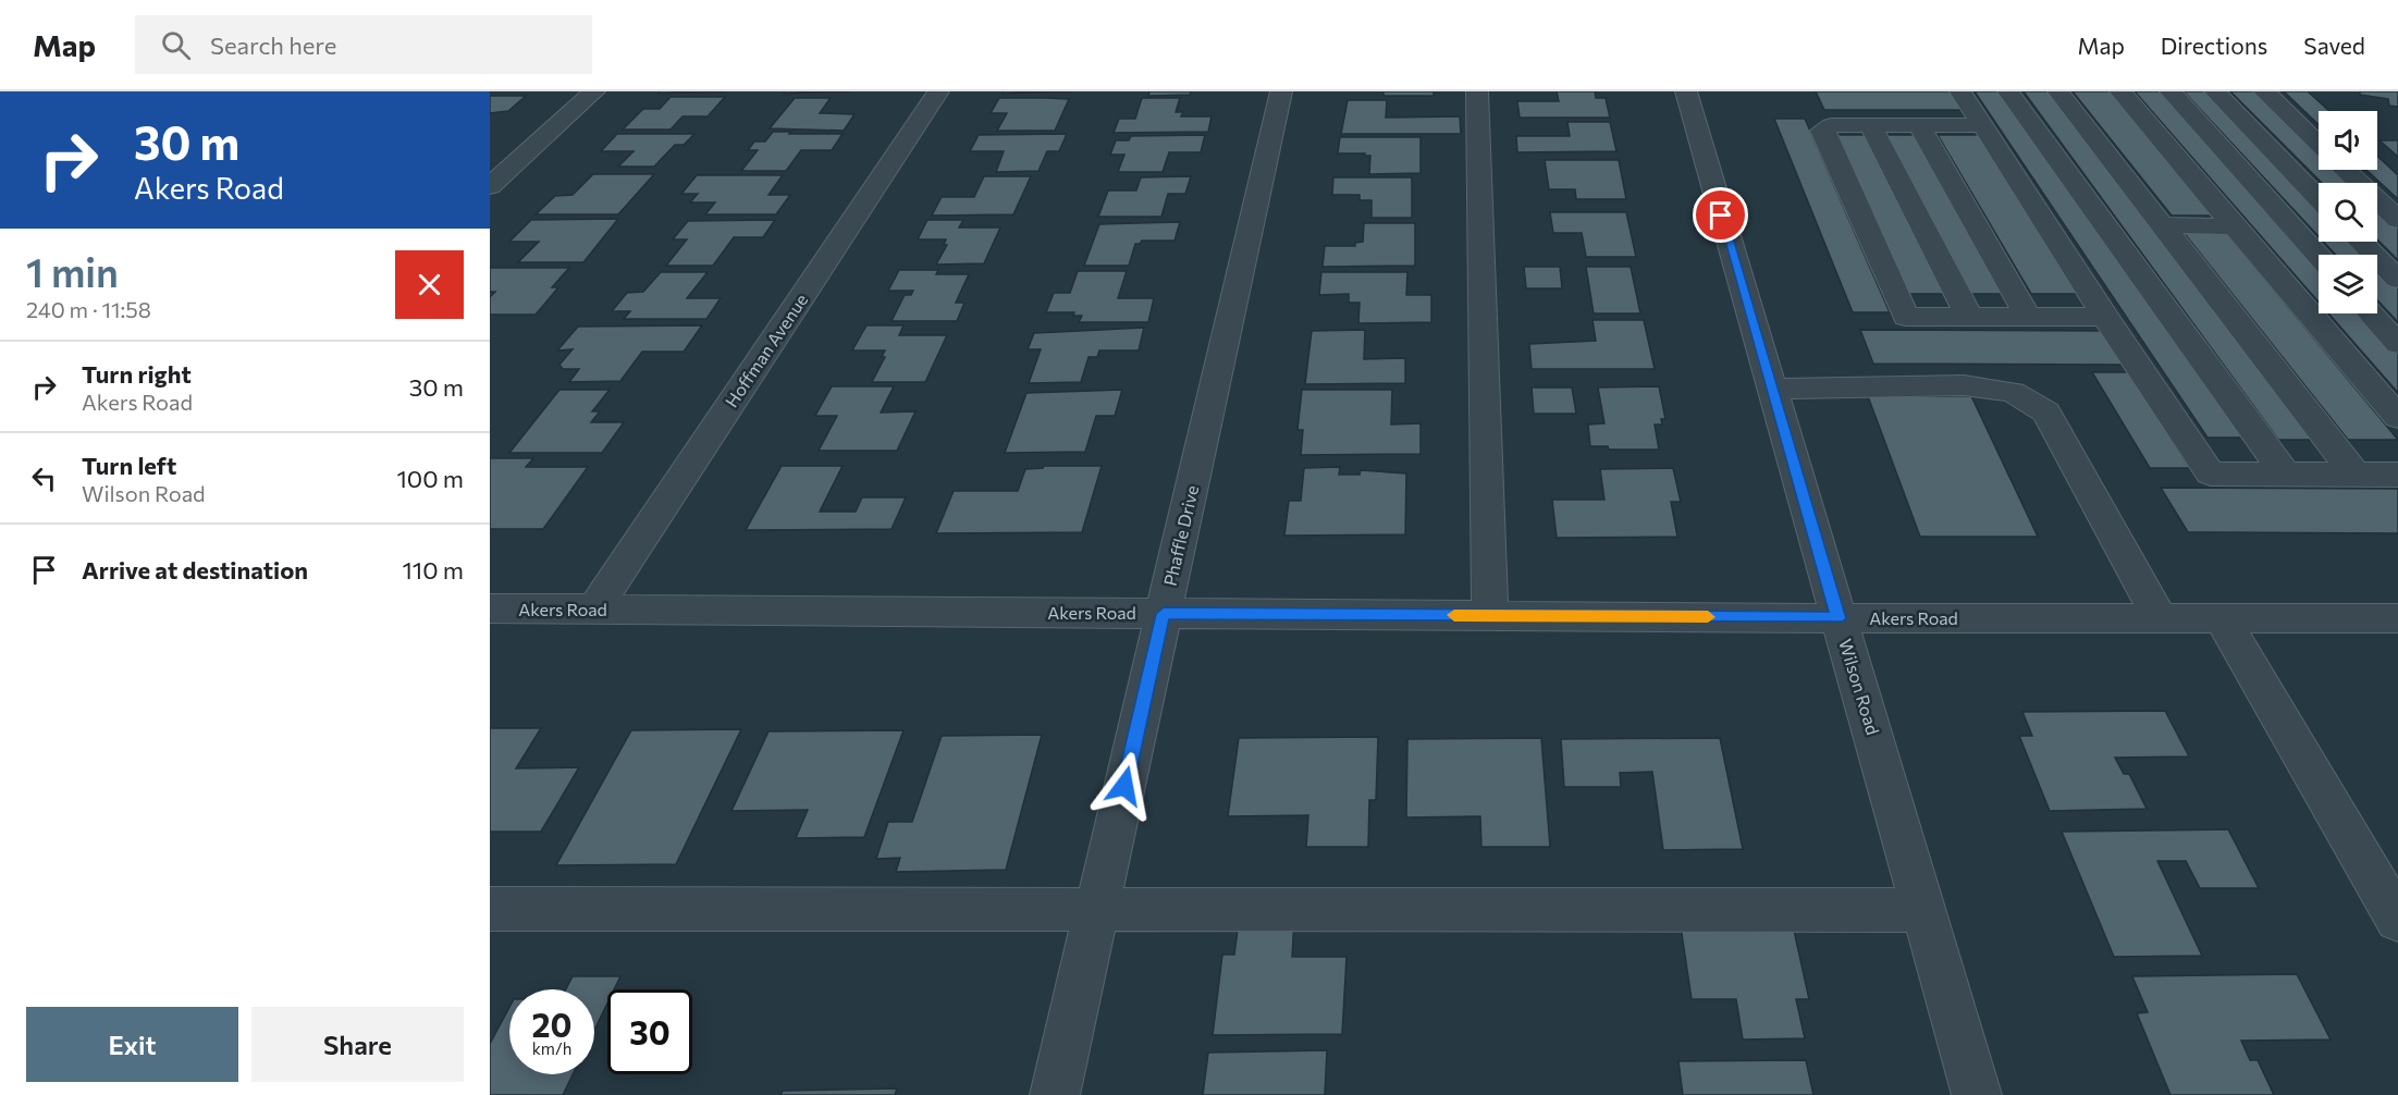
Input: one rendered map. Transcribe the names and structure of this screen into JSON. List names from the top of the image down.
{
  "streets": {
    "street": [
      "Hoffman Avenue",
      "Phaffle Drive",
      "Akers Road",
      "Wilson Road"
    ]
  },
  "crossings": [
    ["Hoffman Avenue", "Akers Road"],
    ["Phaffle Drive", "Akers Road"],
    ["Akers Road", "Wilson Road"]
  ],
  "page": {
    "header": "Map",
    "search": "Search here",
    "nav": ["Map", "Directions", "Saved"],
    "turn": ["30 m", "Akers Road"],
    "heading": ["1 min", "240 m · 11:58"],
    "list": [
      {
        "name": "Turn right",
        "note": "Akers Road",
        "value": "30 m"
      },
      {
        "name": "Turn left",
        "note": "Wilson Road",
        "value": "100 m"
      },
      {
        "name": "Arrive at destination",
        "value": "110 m"
      }
    ],
    "speed": "20 km/h",
    "limit": "30",
    "buttons": ["Exit", "Share"]
  }
}
